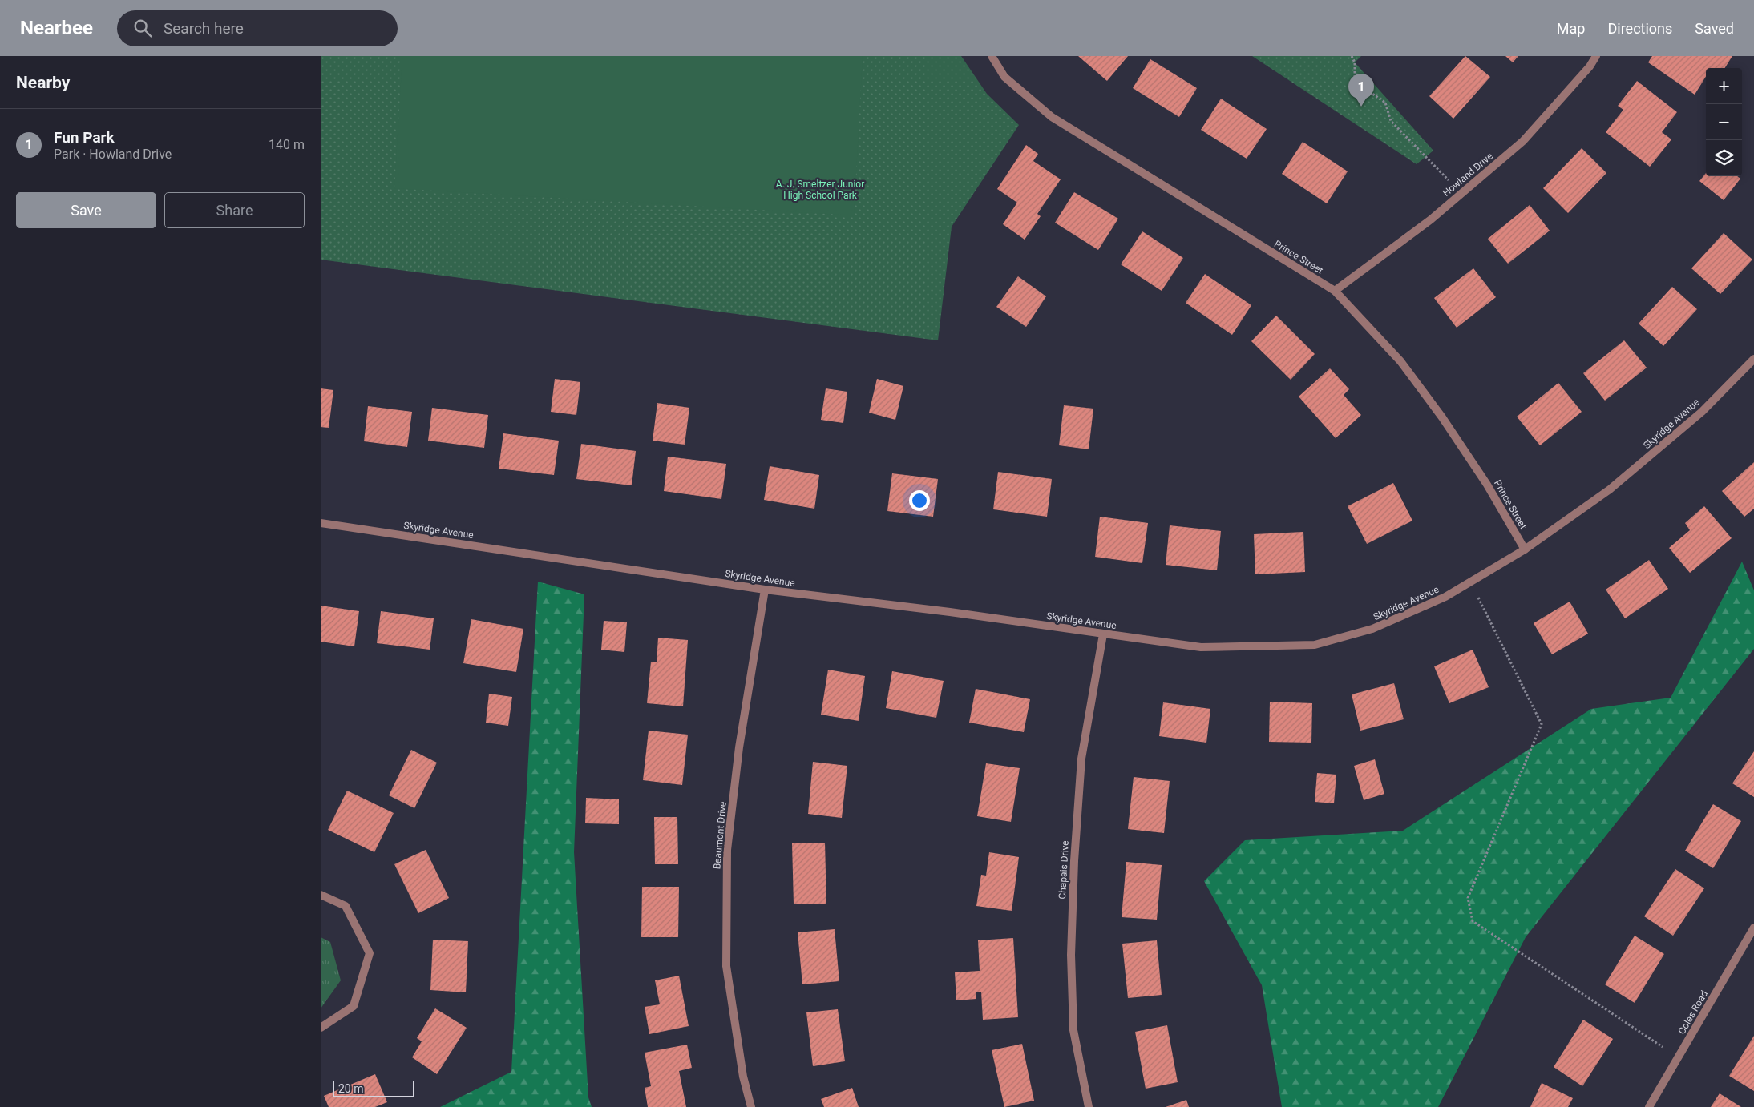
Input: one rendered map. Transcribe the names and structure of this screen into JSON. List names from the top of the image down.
{
  "streets": {
    "street": [
      "Howland Drive",
      "Prince Street",
      "Skyridge Avenue",
      "Beaumont Drive",
      "Chapais Drive",
      "Coles Road"
    ]
  },
  "crossings": [
    ["Howland Drive", "Prince Street"],
    ["Prince Street", "Skyridge Avenue"],
    ["Skyridge Avenue", "Beaumont Drive"],
    ["Skyridge Avenue", "Chapais Drive"]
  ],
  "parks": ["A. J. Smeltzer Junior High School Park"],
  "scale_bar": "20 m",
  "page": {
    "header": "Nearbee",
    "search": "Search here",
    "nav": ["Map", "Directions", "Saved"],
    "heading": "Nearby",
    "map_buttons": ["+", "−"],
    "pins": "1",
    "list": [
      {
        "mark": "1",
        "name": "Fun Park",
        "note": "Park · Howland Drive",
        "value": "140 m"
      }
    ],
    "buttons": ["Save", "Share"],
    "scale": "20 m"
  }
}
